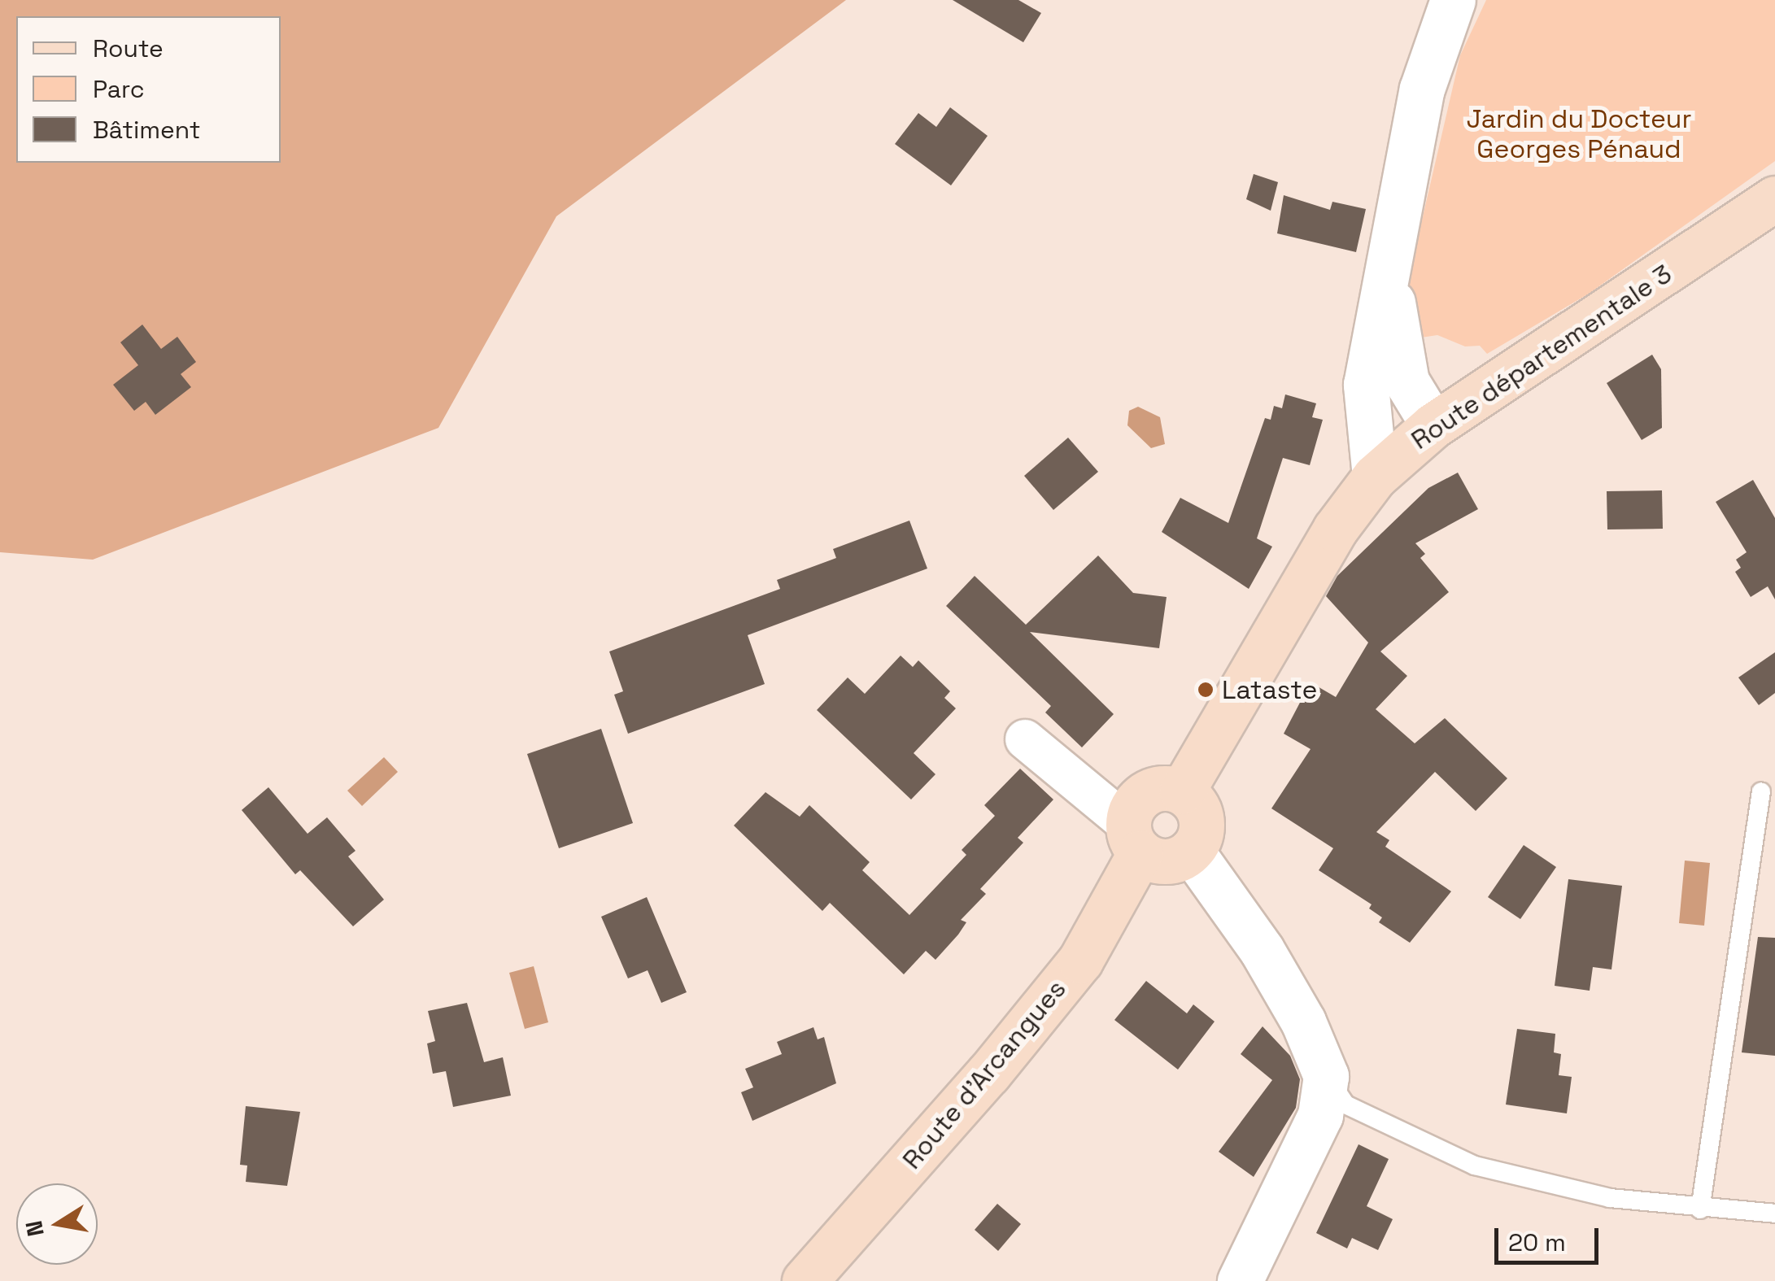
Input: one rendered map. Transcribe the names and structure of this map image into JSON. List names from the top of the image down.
{
  "streets": {
    "main road": ["Route départementale 3", "Route d'Arcangues"]
  },
  "crossings": [
    ["Route départementale 3", "Route d'Arcangues"]
  ],
  "parks": ["Jardin du Docteur Georges Pénaud"],
  "places": ["Lataste"],
  "legend": ["Route", "Parc", "Bâtiment"],
  "scale_bar": "20 m",
  "north": "left"
}
